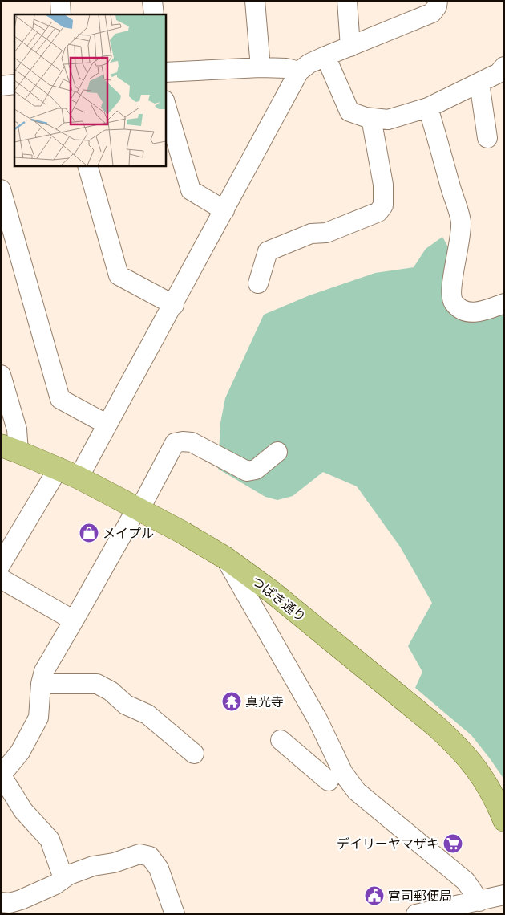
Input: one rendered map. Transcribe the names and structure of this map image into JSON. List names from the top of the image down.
{
  "streets": {
    "main road": ["つばき通り"]
  },
  "places": {
    "shop": ["メイプル"],
    "temple": ["真光寺"],
    "supermarket": ["デイリーヤマザキ"],
    "public building": ["宮司郵便局"]
  }
}
